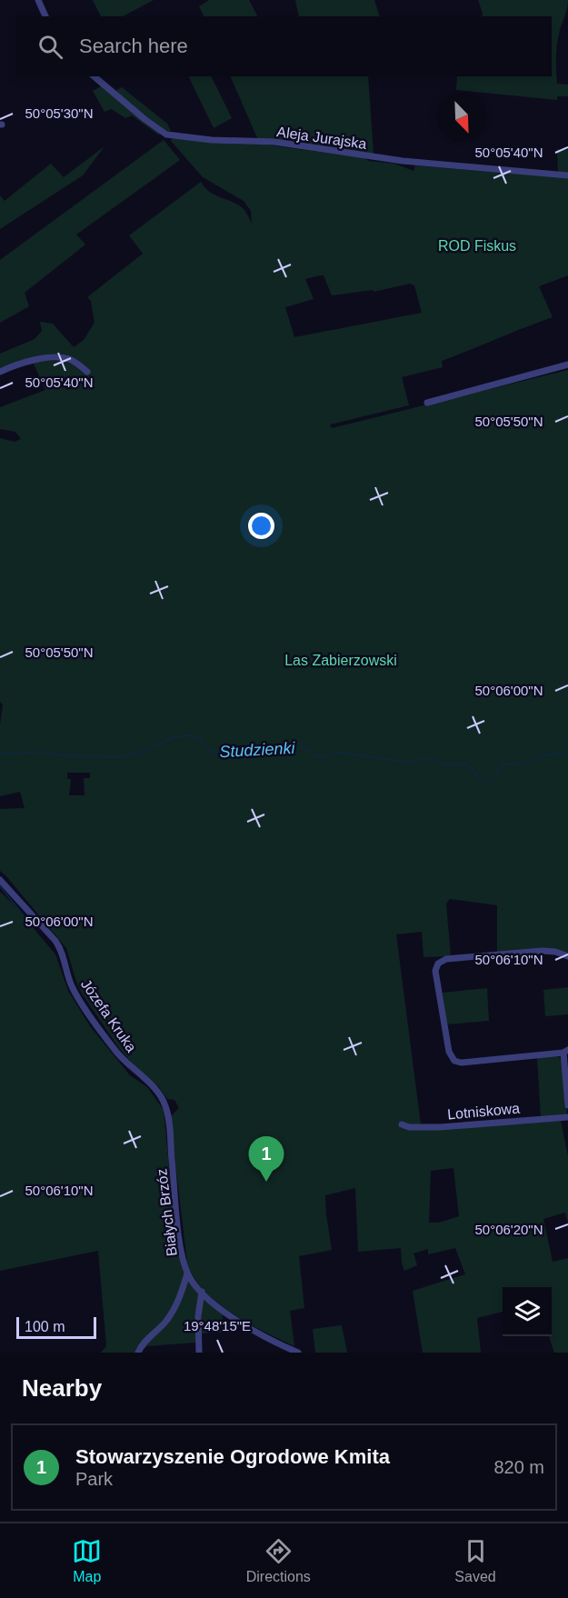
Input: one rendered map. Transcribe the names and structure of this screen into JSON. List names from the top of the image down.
{
  "streets": {
    "street": [
      "Aleja Jurajska",
      "Józefa Kruka",
      "Lotniskowa",
      "Białych Brzóz"
    ]
  },
  "crossings": [
    ["Józefa Kruka", "Białych Brzóz"]
  ],
  "water": ["Studzienki"],
  "parks": ["ROD Fiskus", "Las Zabierzowski"],
  "scale_bar": "100 m",
  "north": "bottom right",
  "page": {
    "search": "Search here",
    "pins": "1",
    "scale": "100 m",
    "heading": "Nearby",
    "list": [
      {
        "mark": "1",
        "name": "Stowarzyszenie Ogrodowe Kmita",
        "note": "Park",
        "value": "820 m"
      }
    ],
    "nav": ["Map", "Directions", "Saved"]
  },
  "coordinates": [
    "50°05'30\"N",
    "50°05'40\"N",
    "50°05'50\"N",
    "50°06'00\"N",
    "50°06'10\"N",
    "50°06'20\"N",
    "19°48'15\"E"
  ]
}
